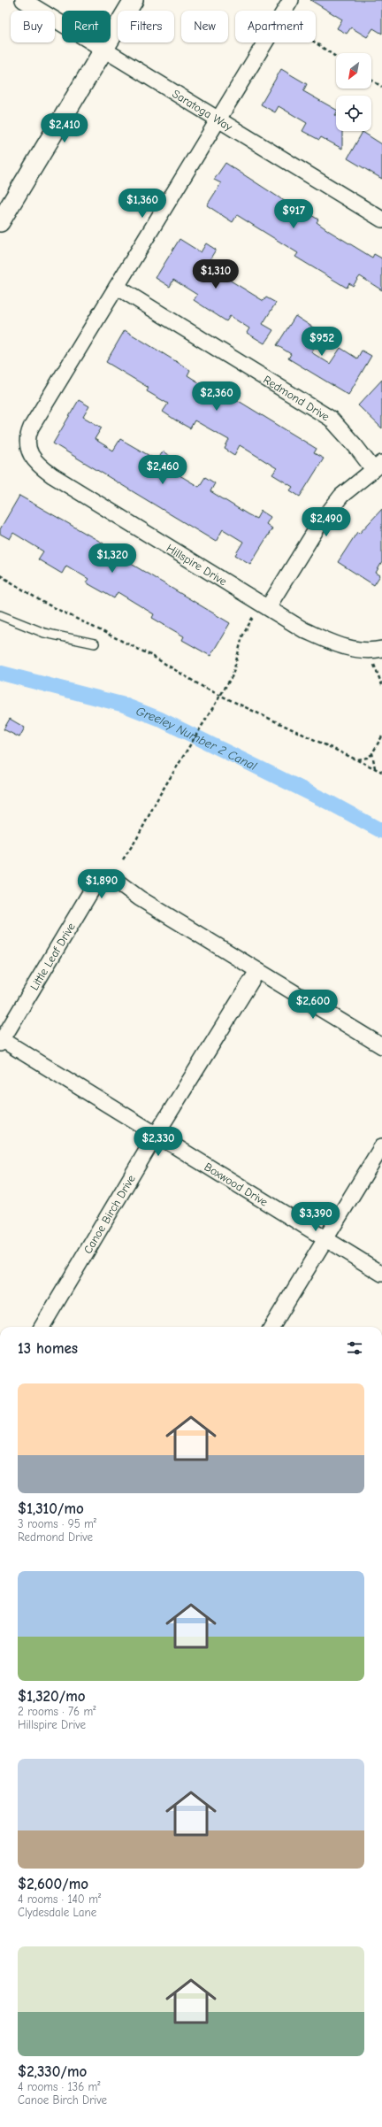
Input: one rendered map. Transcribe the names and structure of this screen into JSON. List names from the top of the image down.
{
  "streets": {
    "street": [
      "Saratoga Way",
      "Redmond Drive",
      "Hillspire Drive",
      "Little Leaf Drive",
      "Boxwood Drive",
      "Canoe Birch Drive"
    ]
  },
  "crossings": [
    ["Redmond Drive", "Hillspire Drive"],
    ["Little Leaf Drive", "Boxwood Drive"],
    ["Little Leaf Drive", "Canoe Birch Drive"],
    ["Boxwood Drive", "Canoe Birch Drive"]
  ],
  "water": ["Greeley Number 2 Canal"],
  "north": "bottom left",
  "page": {
    "chip": [
      "Buy",
      "Rent",
      "Filters",
      "New",
      "Apartment"
    ],
    "price": [
      "$2,410",
      "$1,360",
      "$917",
      "$1,310",
      "$952",
      "$2,360",
      "$2,460",
      "$2,490",
      "$1,320",
      "$1,890",
      "$2,600",
      "$2,330",
      "$3,390"
    ],
    "heading": "13 homes",
    "list": [
      {
        "name": "$1,310/mo",
        "note": "3 rooms · 95 m² · Redmond Drive"
      },
      {
        "name": "$1,320/mo",
        "note": "2 rooms · 76 m² · Hillspire Drive"
      },
      {
        "name": "$2,600/mo",
        "note": "4 rooms · 140 m² · Clydesdale Lane"
      },
      {
        "name": "$2,330/mo",
        "note": "4 rooms · 136 m² · Canoe Birch Drive"
      }
    ]
  }
}
